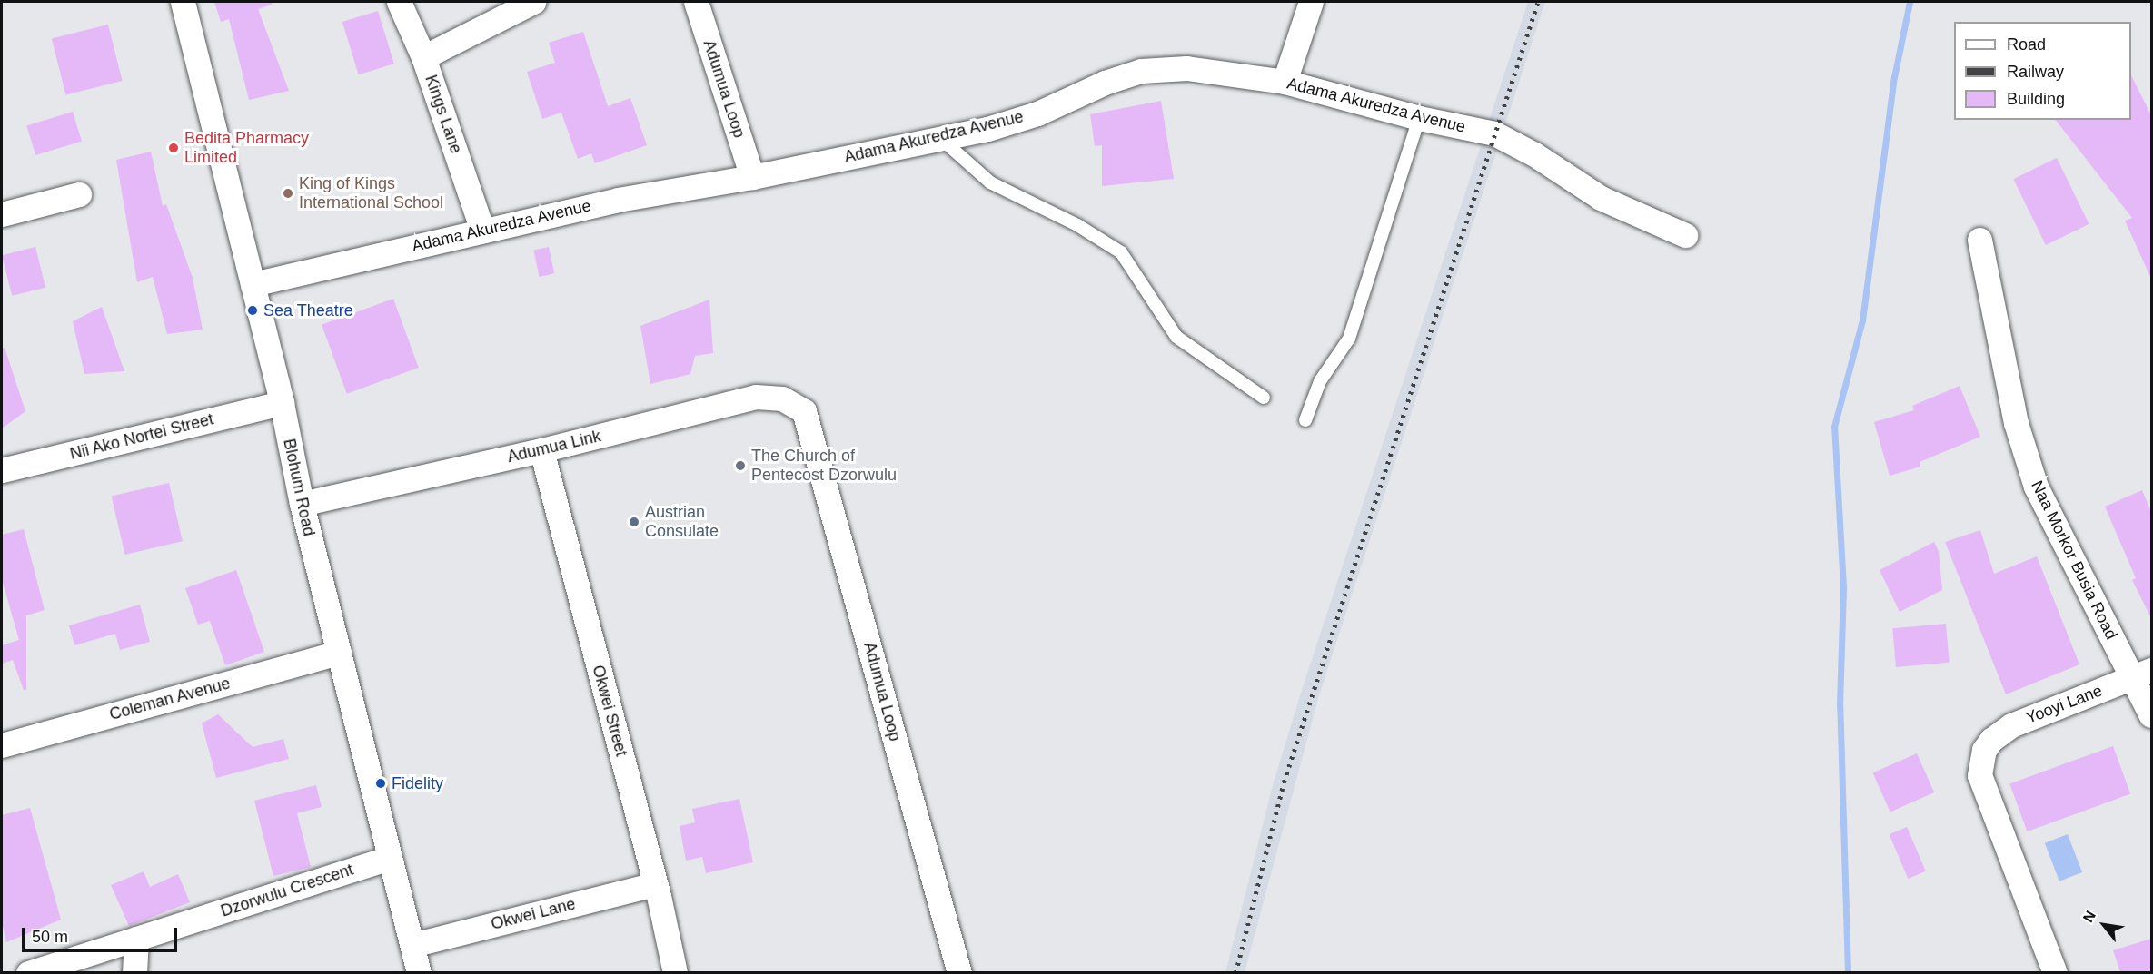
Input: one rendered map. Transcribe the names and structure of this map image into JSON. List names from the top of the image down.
{
  "streets": {
    "street": [
      "Adumua Loop",
      "Adama Akuredza Avenue",
      "Kings Lane",
      "Nii Ako Nortei Street",
      "Adumua Link",
      "Blohum Road",
      "Naa Morkor Busia Road",
      "Coleman Avenue",
      "Yooyi Lane",
      "Okwei Street",
      "Dzorwulu Crescent",
      "Okwei Lane"
    ]
  },
  "crossings": [
    ["Adumua Loop", "Adama Akuredza Avenue"],
    ["Adumua Loop", "Adumua Link"],
    ["Adama Akuredza Avenue", "Kings Lane"],
    ["Adama Akuredza Avenue", "Blohum Road"],
    ["Nii Ako Nortei Street", "Blohum Road"],
    ["Adumua Link", "Blohum Road"],
    ["Adumua Link", "Okwei Street"],
    ["Blohum Road", "Coleman Avenue"],
    ["Blohum Road", "Dzorwulu Crescent"],
    ["Blohum Road", "Okwei Lane"],
    ["Naa Morkor Busia Road", "Yooyi Lane"],
    ["Okwei Street", "Okwei Lane"]
  ],
  "places": [
    "Bedita Pharmacy Limited",
    "King of Kings International School",
    "Sea Theatre",
    "The Church of Pentecost Dzorwulu",
    "Austrian Consulate",
    "Fidelity"
  ],
  "legend": ["Road", "Railway", "Building"],
  "scale_bar": "50 m",
  "north": "top left"
}
